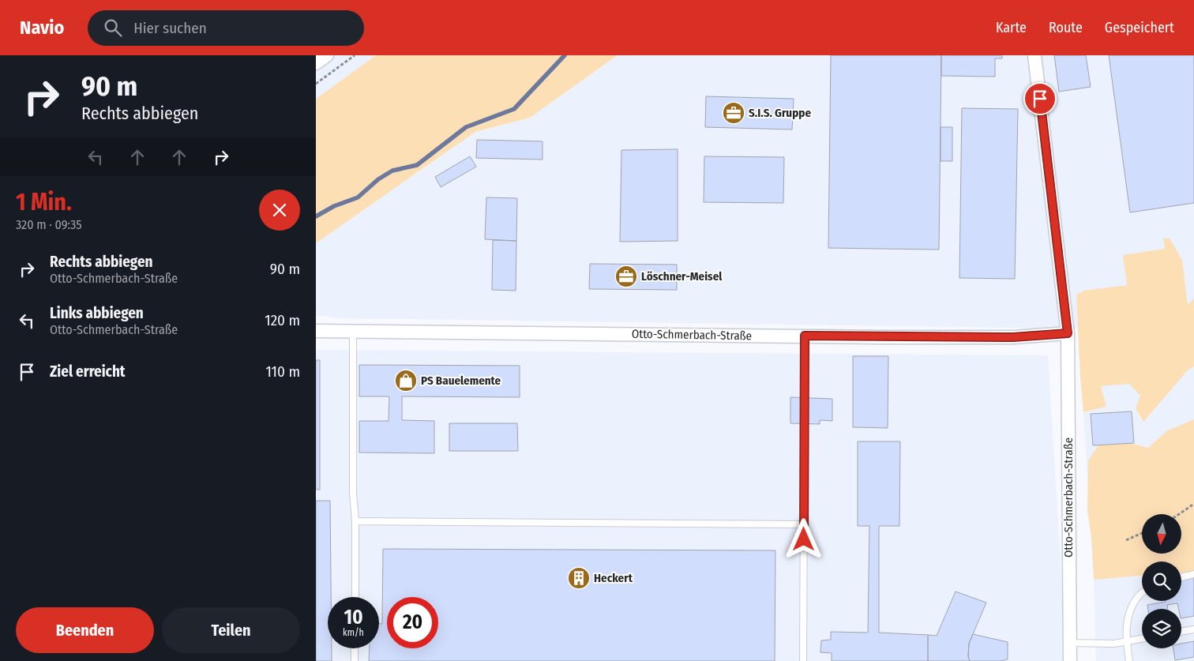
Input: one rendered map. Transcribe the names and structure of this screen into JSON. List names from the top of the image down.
{
  "streets": {
    "street": ["Otto-Schmerbach-Straße"]
  },
  "places": {
    "office": ["S.I.S. Gruppe", "Löschner-Meisel"],
    "shop": ["PS Bauelemente"],
    "building": ["Heckert"]
  },
  "north": "bottom",
  "page": {
    "header": "Navio",
    "search": "Hier suchen",
    "nav": ["Karte", "Route", "Gespeichert"],
    "turn": ["90 m", "Rechts abbiegen"],
    "heading": ["1 Min.", "320 m · 09:35"],
    "list": [
      {
        "name": "Rechts abbiegen",
        "note": "Otto-Schmerbach-Straße",
        "value": "90 m"
      },
      {
        "name": "Links abbiegen",
        "note": "Otto-Schmerbach-Straße",
        "value": "120 m"
      },
      {
        "name": "Ziel erreicht",
        "value": "110 m"
      }
    ],
    "speed": "10 km/h",
    "limit": "20",
    "buttons": ["Beenden", "Teilen"]
  }
}
